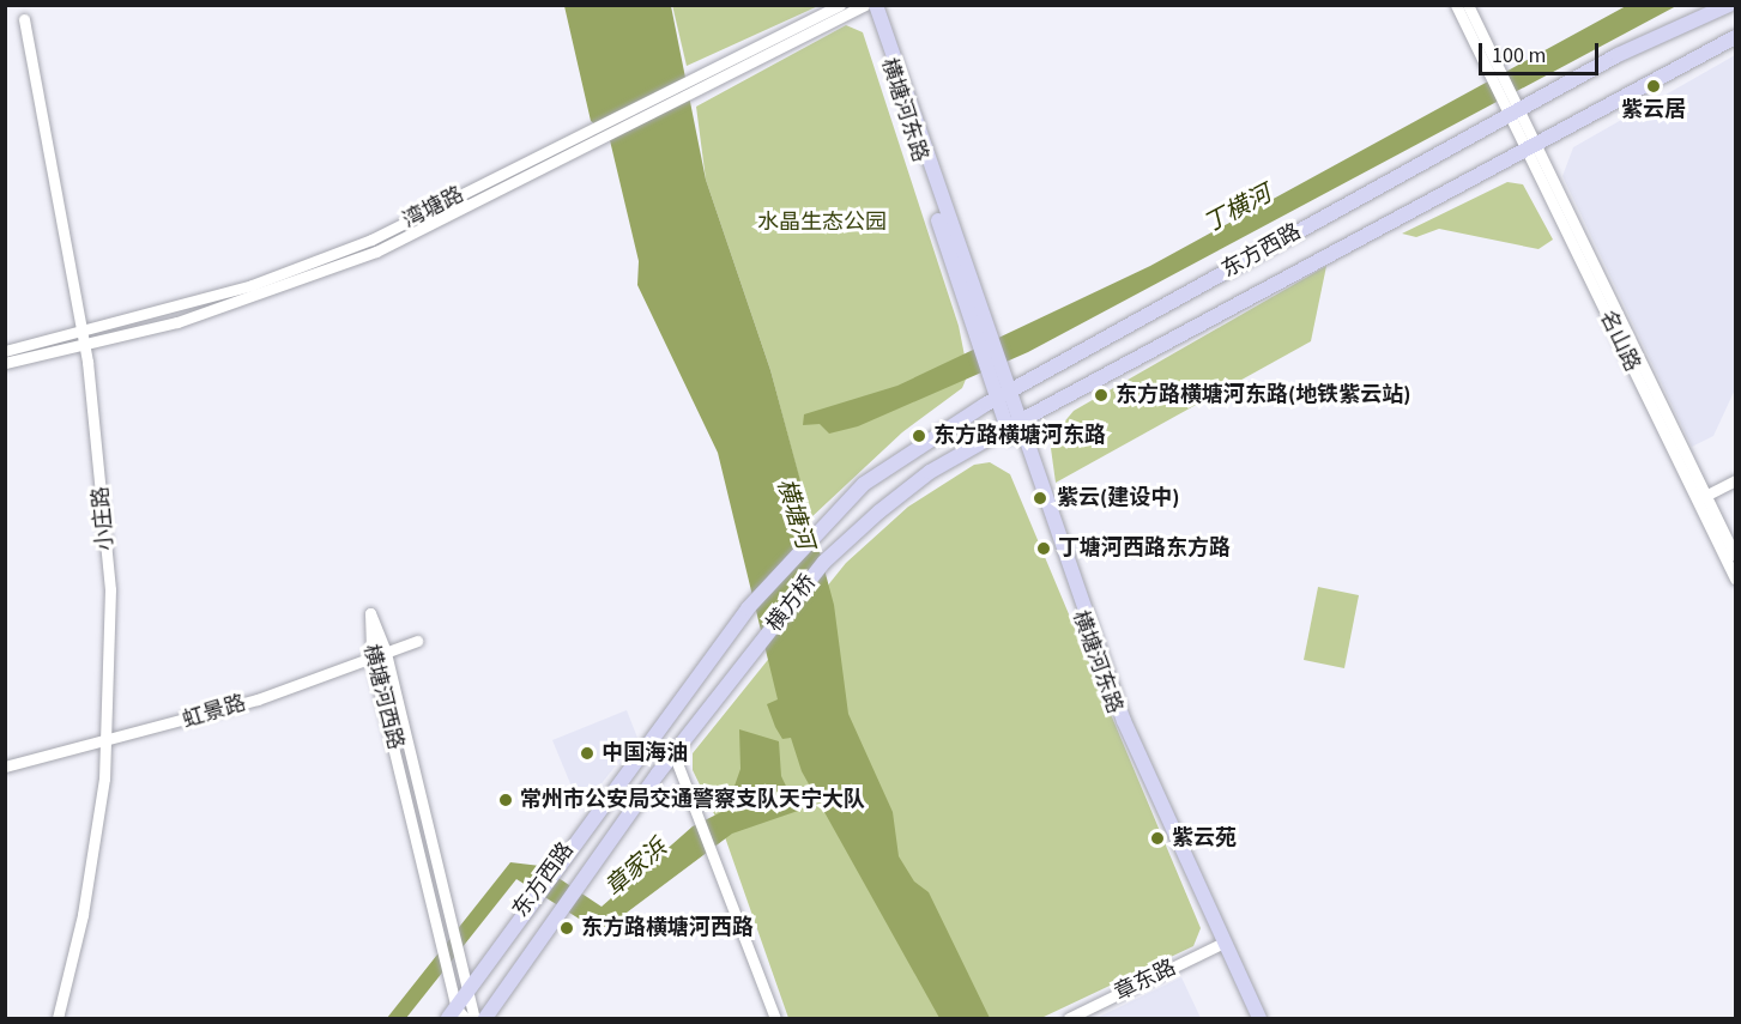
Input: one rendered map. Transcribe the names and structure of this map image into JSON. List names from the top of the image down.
{
  "streets": {
    "main road": ["横塘河东路", "东方西路", "横方桥"],
    "street": [
      "湾塘路",
      "名山路",
      "小庄路",
      "横塘河西路",
      "虹景路",
      "章东路"
    ]
  },
  "crossings": [
    ["横塘河东路", "东方西路"],
    ["横塘河东路", "章东路"],
    ["湾塘路", "小庄路"],
    ["东方西路", "名山路"],
    ["东方西路", "横方桥"],
    ["东方西路", "横塘河西路"],
    ["小庄路", "虹景路"],
    ["横塘河西路", "虹景路"]
  ],
  "water": ["丁横河", "横塘河", "章家浜"],
  "parks": ["水晶生态公园"],
  "places": [
    "紫云居",
    "东方路横塘河东路(地铁紫云站)",
    "东方路横塘河东路",
    "紫云(建设中)",
    "丁塘河西路东方路",
    "中国海油",
    "常州市公安局交通警察支队天宁大队",
    "紫云苑",
    "东方路横塘河西路"
  ],
  "scale_bar": "100 m"
}
